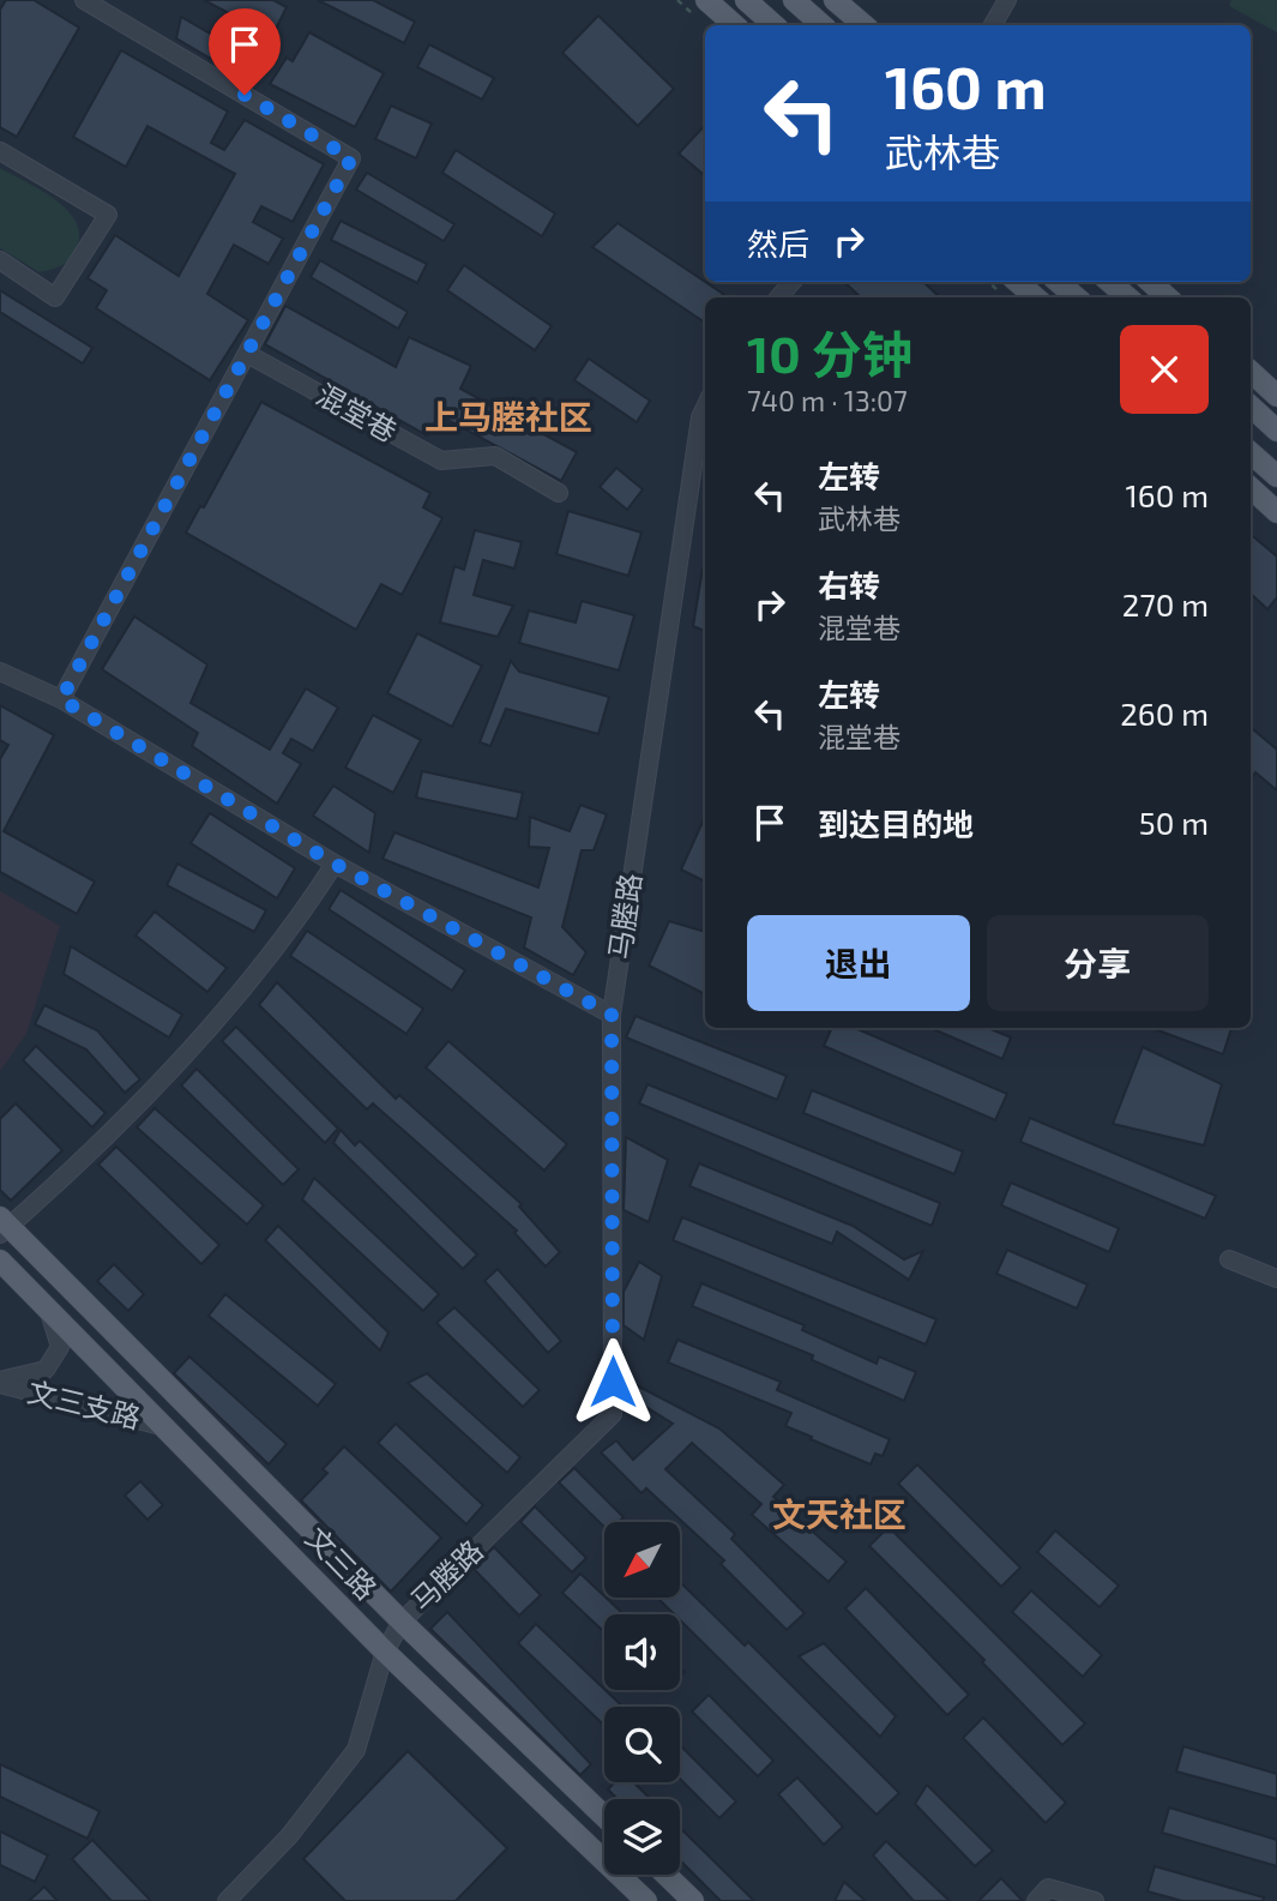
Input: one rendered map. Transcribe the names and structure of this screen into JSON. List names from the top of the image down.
{
  "streets": {
    "main road": ["文三路"],
    "street": ["混堂巷", "马塍路", "文三支路"]
  },
  "crossings": [
    ["马塍路", "文三路"],
    ["文三支路", "文三路"]
  ],
  "districts": ["上马塍社区", "文天社区"],
  "north": "bottom left",
  "page": {
    "turn": ["160 m", "武林巷"],
    "then": "然后",
    "heading": ["10 分钟", "740 m · 13:07"],
    "list": [
      {
        "name": "左转",
        "note": "武林巷",
        "value": "160 m"
      },
      {
        "name": "右转",
        "note": "混堂巷",
        "value": "270 m"
      },
      {
        "name": "左转",
        "note": "混堂巷",
        "value": "260 m"
      },
      {
        "name": "到达目的地",
        "value": "50 m"
      }
    ],
    "buttons": ["退出", "分享"]
  }
}
